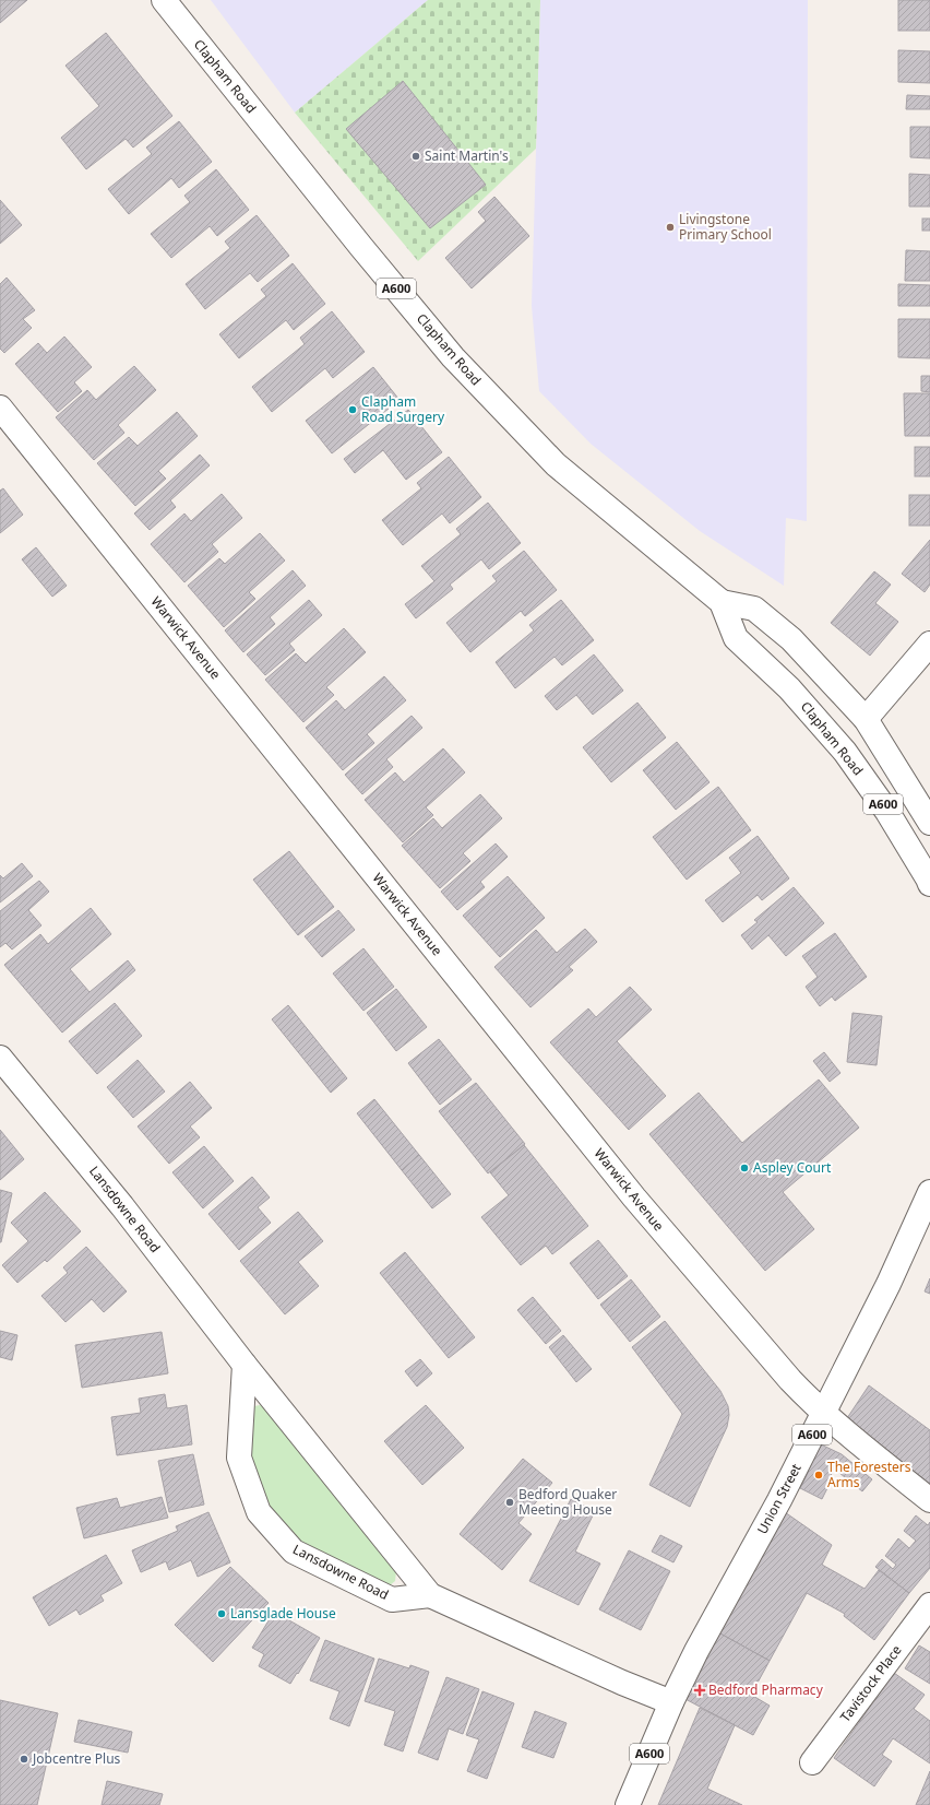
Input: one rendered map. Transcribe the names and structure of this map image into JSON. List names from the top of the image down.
{
  "streets": {
    "street": [
      "Clapham Road",
      "A600",
      "Warwick Avenue",
      "Lansdowne Road",
      "Union Street",
      "Tavistock Place"
    ]
  },
  "crossings": [
    ["Warwick Avenue", "Union Street"],
    ["Lansdowne Road", "Union Street"]
  ],
  "places": {
    "other": [
      "Saint Martin's",
      "Livingstone Primary School",
      "Clapham Road Surgery",
      "Aspley Court",
      "The Foresters Arms",
      "Bedford Quaker Meeting House",
      "Lansglade House",
      "Jobcentre Plus"
    ],
    "health": ["Bedford Pharmacy"]
  }
}
